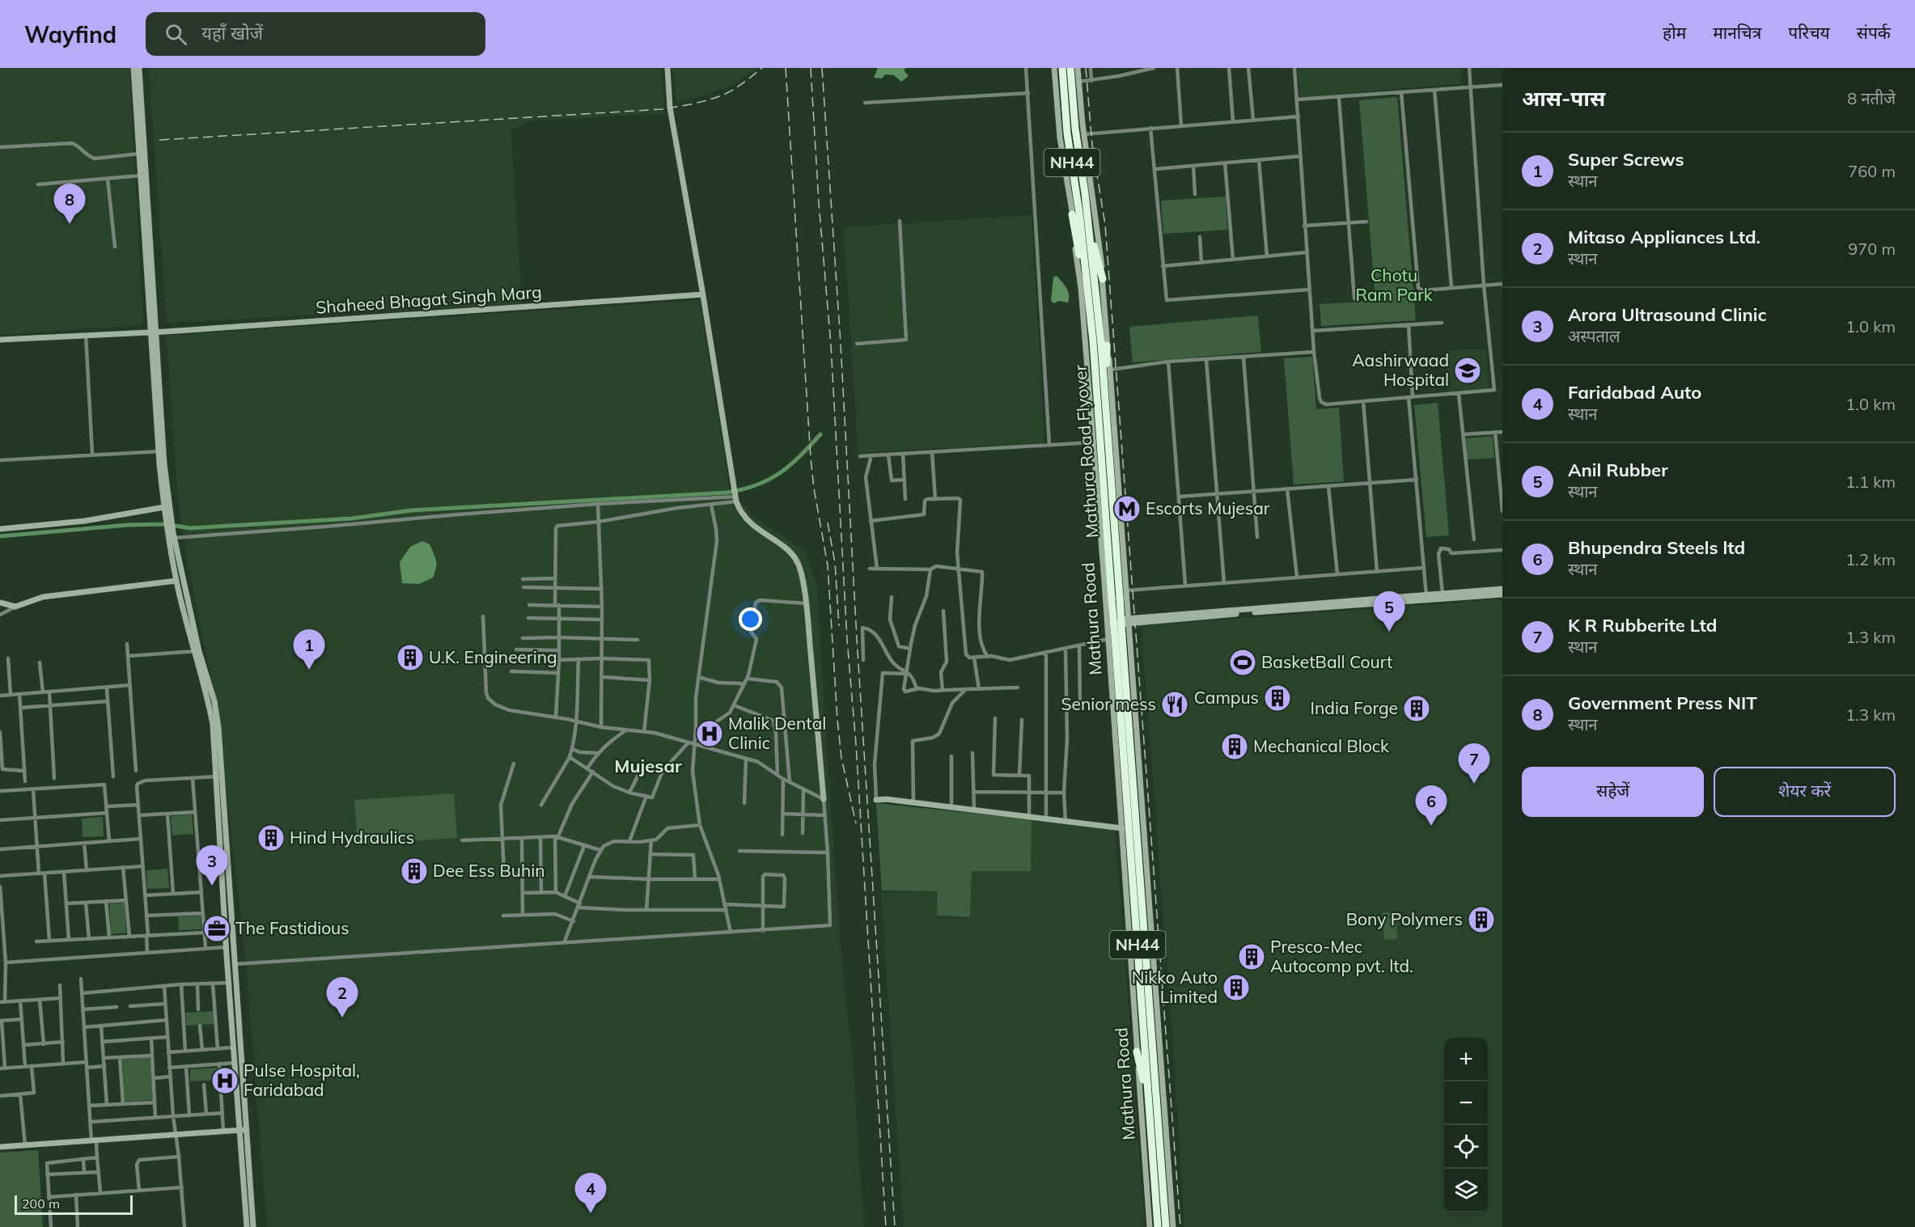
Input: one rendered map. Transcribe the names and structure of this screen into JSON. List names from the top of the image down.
{
  "streets": {
    "highway": ["NH44", "Mathura Road Flyover", "Mathura Road"],
    "street": ["Shaheed Bhagat Singh Marg"]
  },
  "crossings": [
    ["NH44", "Mathura Road Flyover"],
    ["Mathura Road Flyover", "Mathura Road"]
  ],
  "districts": ["Mujesar"],
  "parks": ["Chotu Ram Park"],
  "places": {
    "school or university": ["Aashirwaad Hospital"],
    "metro station": ["Escorts Mujesar"],
    "building": [
      "U.K. Engineering",
      "Campus",
      "India Forge",
      "Mechanical Block",
      "Hind Hydraulics",
      "Dee Ess Buhin",
      "Bony Polymers",
      "Presco-Mec Autocomp pvt. ltd.",
      "Nikko Auto Limited"
    ],
    "sports": ["BasketBall Court"],
    "restaurant": ["Senior mess"],
    "hospital": ["Malik Dental Clinic", "Pulse Hospital, Faridabad"],
    "office": ["The Fastidious"]
  },
  "scale_bar": "200 m",
  "page": {
    "header": "Wayfind",
    "search": "यहाँ खोजें",
    "nav": [
      "होम",
      "मानचित्र",
      "परिचय",
      "संपर्क"
    ],
    "heading": ["आस-पास", "8 नतीजे"],
    "list": [
      {
        "mark": "1",
        "name": "Super Screws",
        "note": "स्थान",
        "value": "760 m"
      },
      {
        "mark": "2",
        "name": "Mitaso Appliances Ltd.",
        "note": "स्थान",
        "value": "970 m"
      },
      {
        "mark": "3",
        "name": "Arora Ultrasound Clinic",
        "note": "अस्पताल",
        "value": "1.0 km"
      },
      {
        "mark": "4",
        "name": "Faridabad Auto",
        "note": "स्थान",
        "value": "1.0 km"
      },
      {
        "mark": "5",
        "name": "Anil Rubber",
        "note": "स्थान",
        "value": "1.1 km"
      },
      {
        "mark": "6",
        "name": "Bhupendra Steels ltd",
        "note": "स्थान",
        "value": "1.2 km"
      },
      {
        "mark": "7",
        "name": "K R Rubberite Ltd",
        "note": "स्थान",
        "value": "1.3 km"
      },
      {
        "mark": "8",
        "name": "Government Press NIT",
        "note": "स्थान",
        "value": "1.3 km"
      }
    ],
    "pins": [
      "8",
      "5",
      "1",
      "7",
      "6",
      "3",
      "2",
      "4"
    ],
    "buttons": ["सहेजें", "शेयर करें"],
    "map_buttons": ["+", "−"],
    "scale": "200 m"
  }
}
